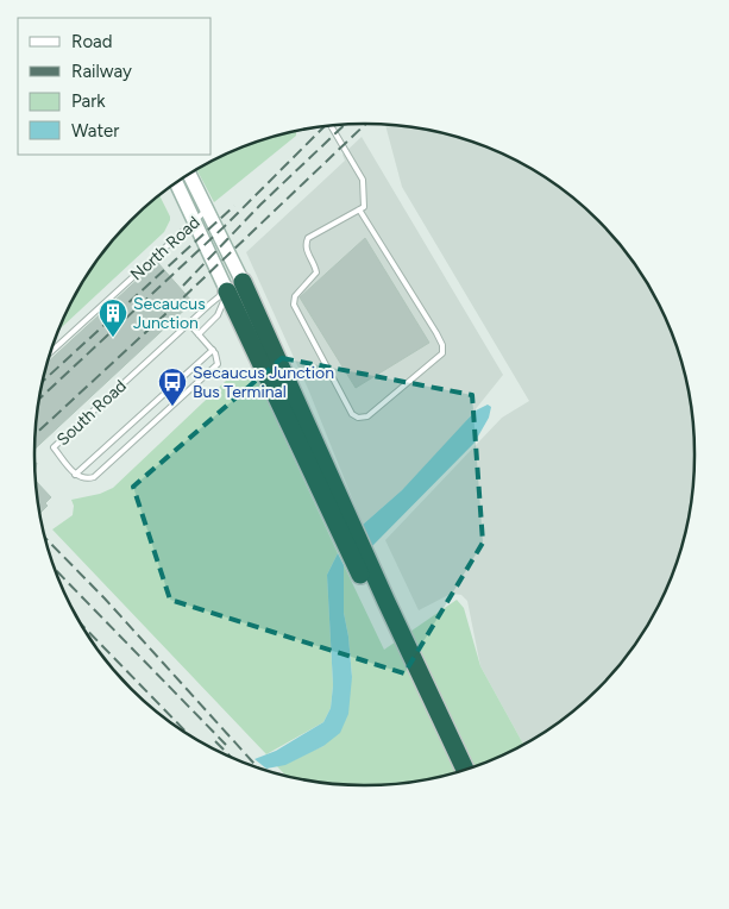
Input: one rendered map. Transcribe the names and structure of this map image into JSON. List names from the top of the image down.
{
  "streets": {
    "lane": ["North Road", "South Road"]
  },
  "places": {
    "building": ["Secaucus Junction"],
    "bus stop": ["Secaucus Junction Bus Terminal"]
  },
  "legend": [
    "Road",
    "Railway",
    "Park",
    "Water"
  ]
}
